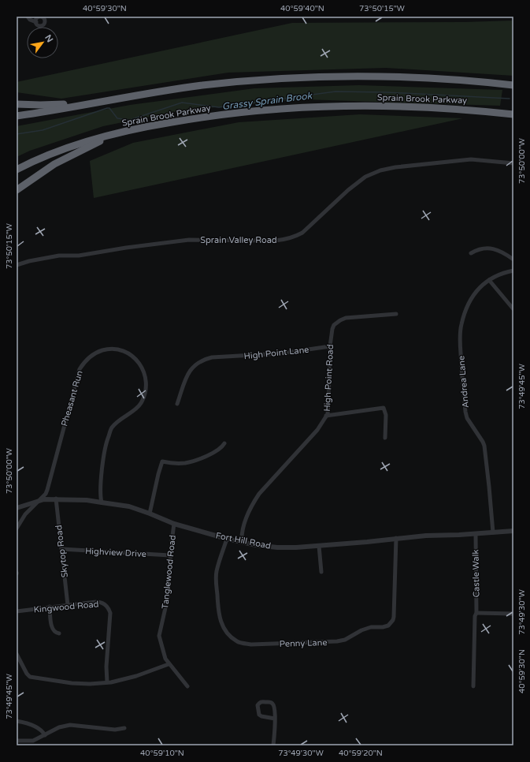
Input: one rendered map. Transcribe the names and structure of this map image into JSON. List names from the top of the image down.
{
  "streets": {
    "highway": ["Sprain Brook Parkway"],
    "street": [
      "Sprain Valley Road",
      "High Point Lane",
      "High Point Road",
      "Andrea Lane",
      "Pheasant Run",
      "Fort Hill Road",
      "Skytop Road",
      "Highview Drive",
      "Tanglewood Road",
      "Castle Walk",
      "Kingwood Road",
      "Penny Lane"
    ]
  },
  "crossings": [
    ["High Point Lane", "High Point Road"],
    ["High Point Road", "Fort Hill Road"],
    ["Andrea Lane", "Fort Hill Road"],
    ["Pheasant Run", "Fort Hill Road"],
    ["Fort Hill Road", "Skytop Road"],
    ["Fort Hill Road", "Tanglewood Road"],
    ["Fort Hill Road", "Castle Walk"],
    ["Fort Hill Road", "Penny Lane"],
    ["Skytop Road", "Highview Drive"],
    ["Skytop Road", "Kingwood Road"],
    ["Highview Drive", "Tanglewood Road"]
  ],
  "water": ["Grassy Sprain Brook"],
  "north": "top right",
  "coordinates": [
    "40°59'30\"N",
    "40°59'40\"N",
    "73°50'15\"W",
    "73°50'00\"W",
    "73°49'45\"W",
    "73°49'30\"W",
    "40°59'10\"N",
    "40°59'20\"N"
  ]
}
